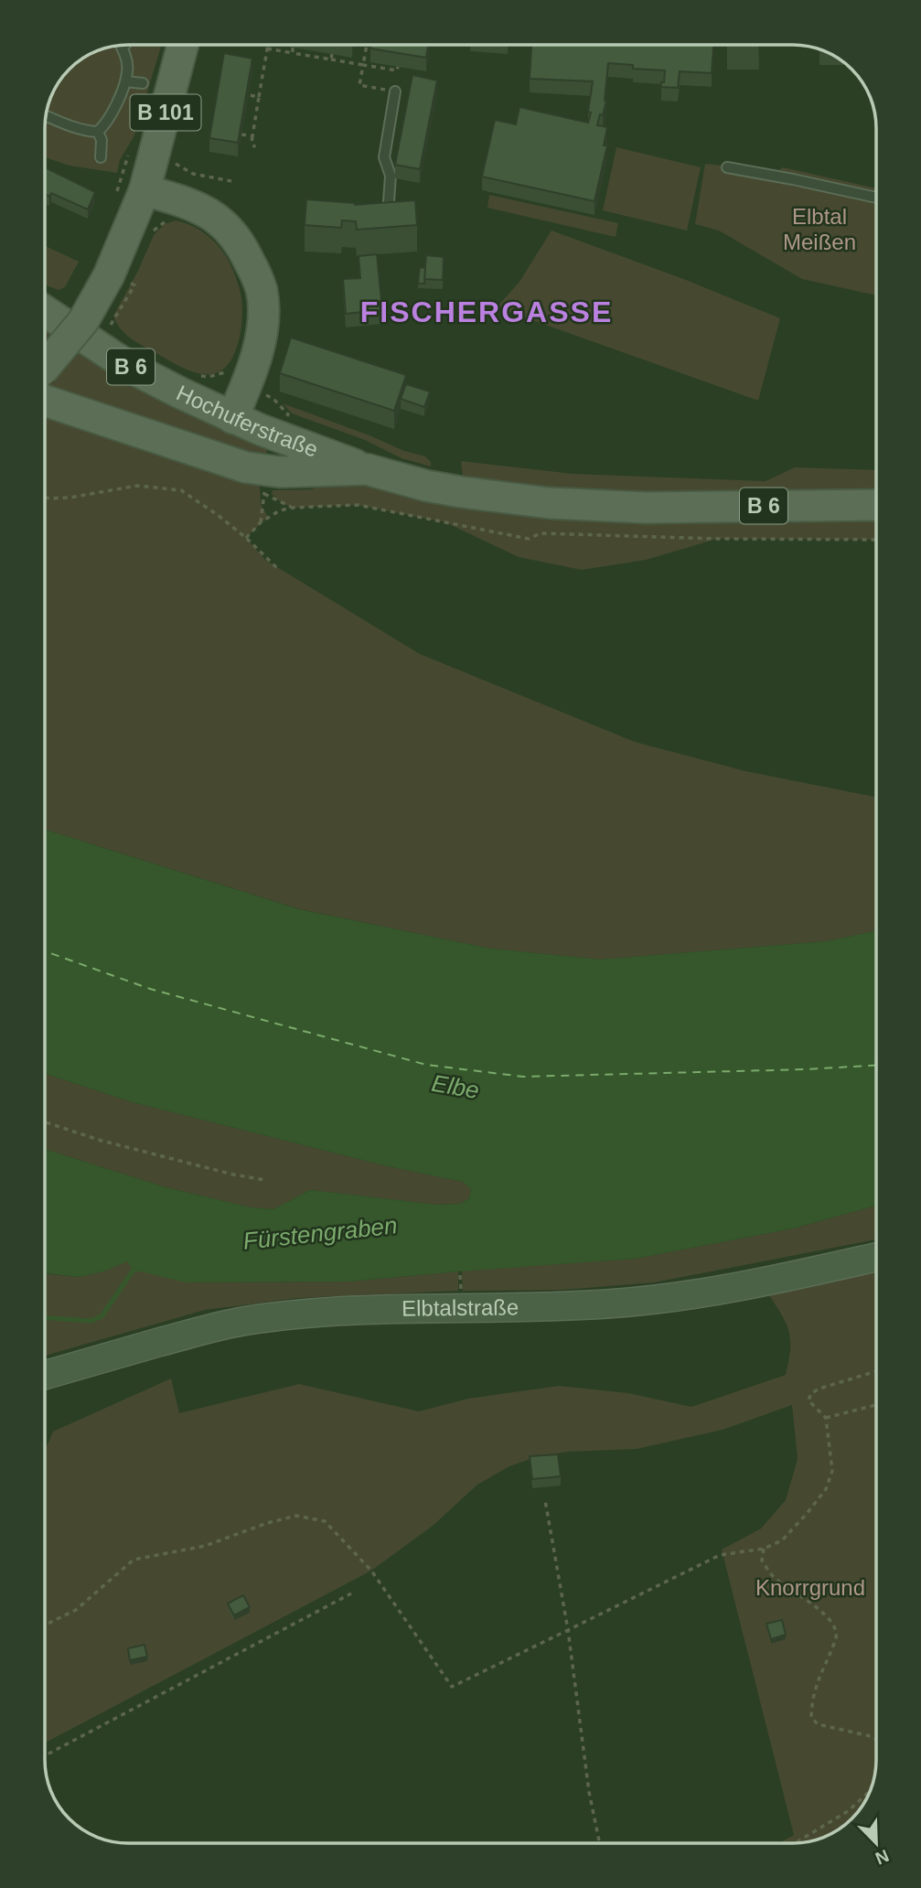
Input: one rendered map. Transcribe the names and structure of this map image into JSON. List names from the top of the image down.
{
  "streets": {
    "main road": ["B 101", "B 6", "Hochuferstraße"],
    "street": ["Elbtalstraße"]
  },
  "crossings": [
    ["B 6", "Hochuferstraße"]
  ],
  "districts": ["FISCHERGASSE"],
  "water": ["Elbe", "Fürstengraben"],
  "parks": ["Elbtal Meißen", "Knorrgrund"],
  "north": "bottom right"
}
